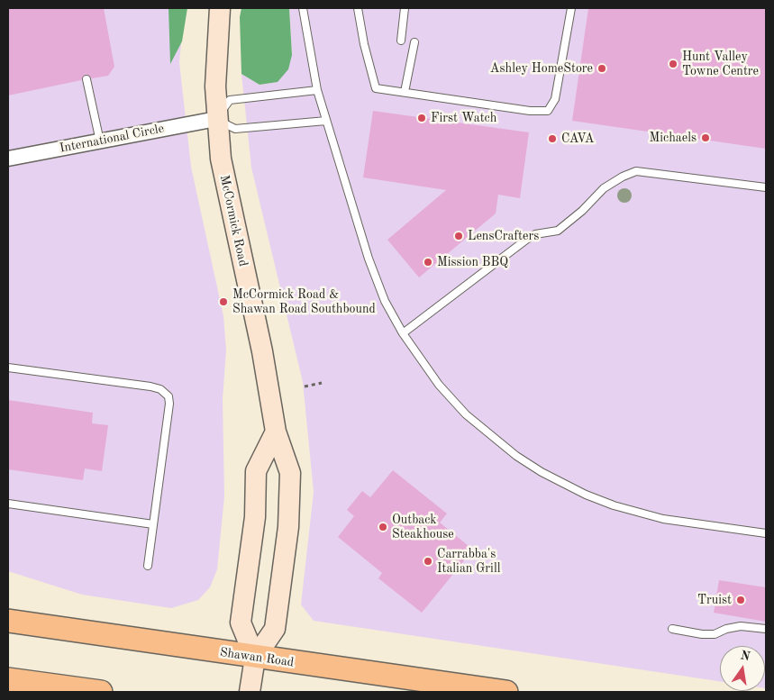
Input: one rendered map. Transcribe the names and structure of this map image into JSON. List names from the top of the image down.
{
  "streets": {
    "main road": ["McCormick Road", "Shawan Road"],
    "street": ["International Circle"]
  },
  "crossings": [
    ["International Circle", "McCormick Road"],
    ["McCormick Road", "Shawan Road"]
  ],
  "places": [
    "Hunt Valley Towne Centre",
    "Ashley HomeStore",
    "First Watch",
    "Michaels",
    "CAVA",
    "LensCrafters",
    "Mission BBQ",
    "McCormick Road & Shawan Road Southbound",
    "Outback Steakhouse",
    "Carrabba's Italian Grill",
    "Truist"
  ],
  "north": "top"
}
